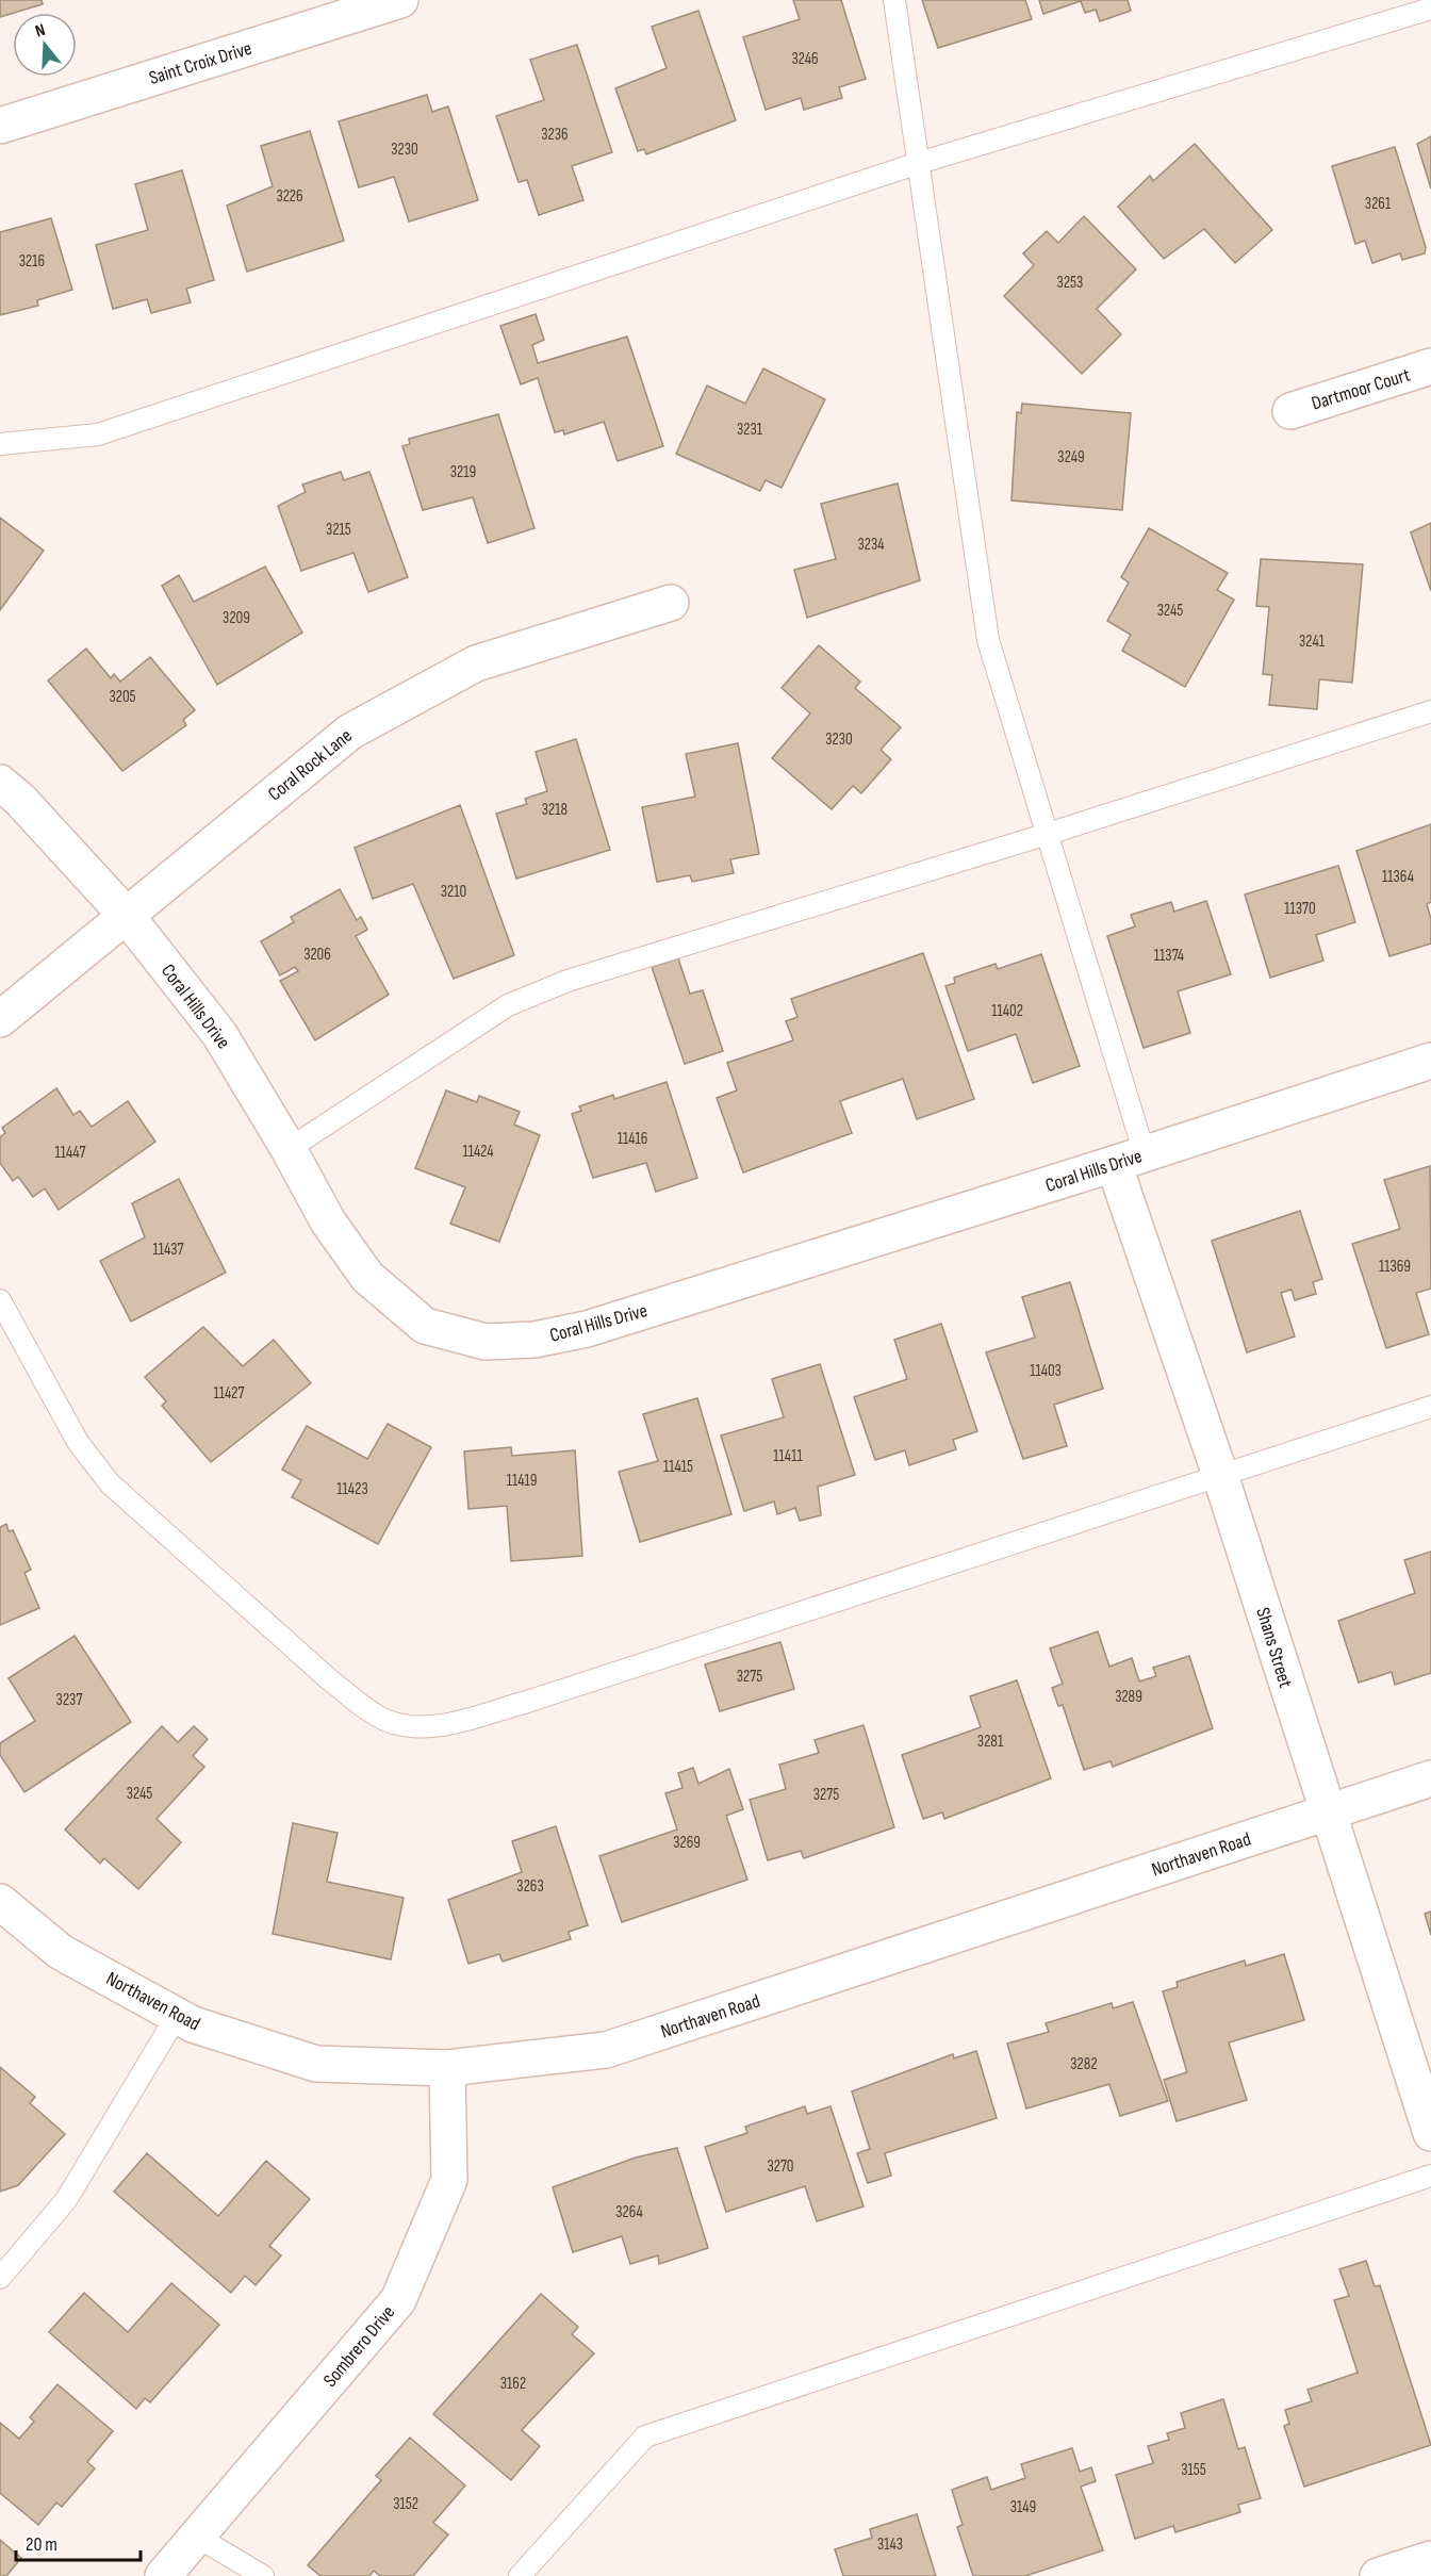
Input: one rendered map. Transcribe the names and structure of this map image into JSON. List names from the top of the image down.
{
  "streets": {
    "street": [
      "Saint Croix Drive",
      "Dartmoor Court",
      "Coral Rock Lane",
      "Coral Hills Drive",
      "Shans Street",
      "Northaven Road",
      "Sombrero Drive"
    ]
  },
  "crossings": [
    ["Coral Rock Lane", "Coral Hills Drive"],
    ["Coral Hills Drive", "Shans Street"],
    ["Shans Street", "Northaven Road"],
    ["Northaven Road", "Sombrero Drive"]
  ],
  "house_numbers": [
    "3246",
    "3236",
    "3230",
    "3226",
    "3261",
    "3216",
    "3253",
    "3231",
    "3249",
    "3219",
    "3215",
    "3234",
    "3245",
    "3209",
    "3241",
    "3205",
    "3230",
    "3218",
    "11364",
    "3210",
    "11370",
    "3206",
    "11374",
    "11402",
    "11416",
    "11424",
    "11447",
    "11437",
    "11369",
    "11403",
    "11427",
    "11411",
    "11415",
    "11419",
    "11423",
    "3275",
    "3289",
    "3237",
    "3281",
    "3245",
    "3275",
    "3269",
    "3263",
    "3282",
    "3270",
    "3264",
    "3162",
    "3155",
    "3152",
    "3149",
    "3143"
  ],
  "scale_bar": "20 m",
  "north": "top"
}
